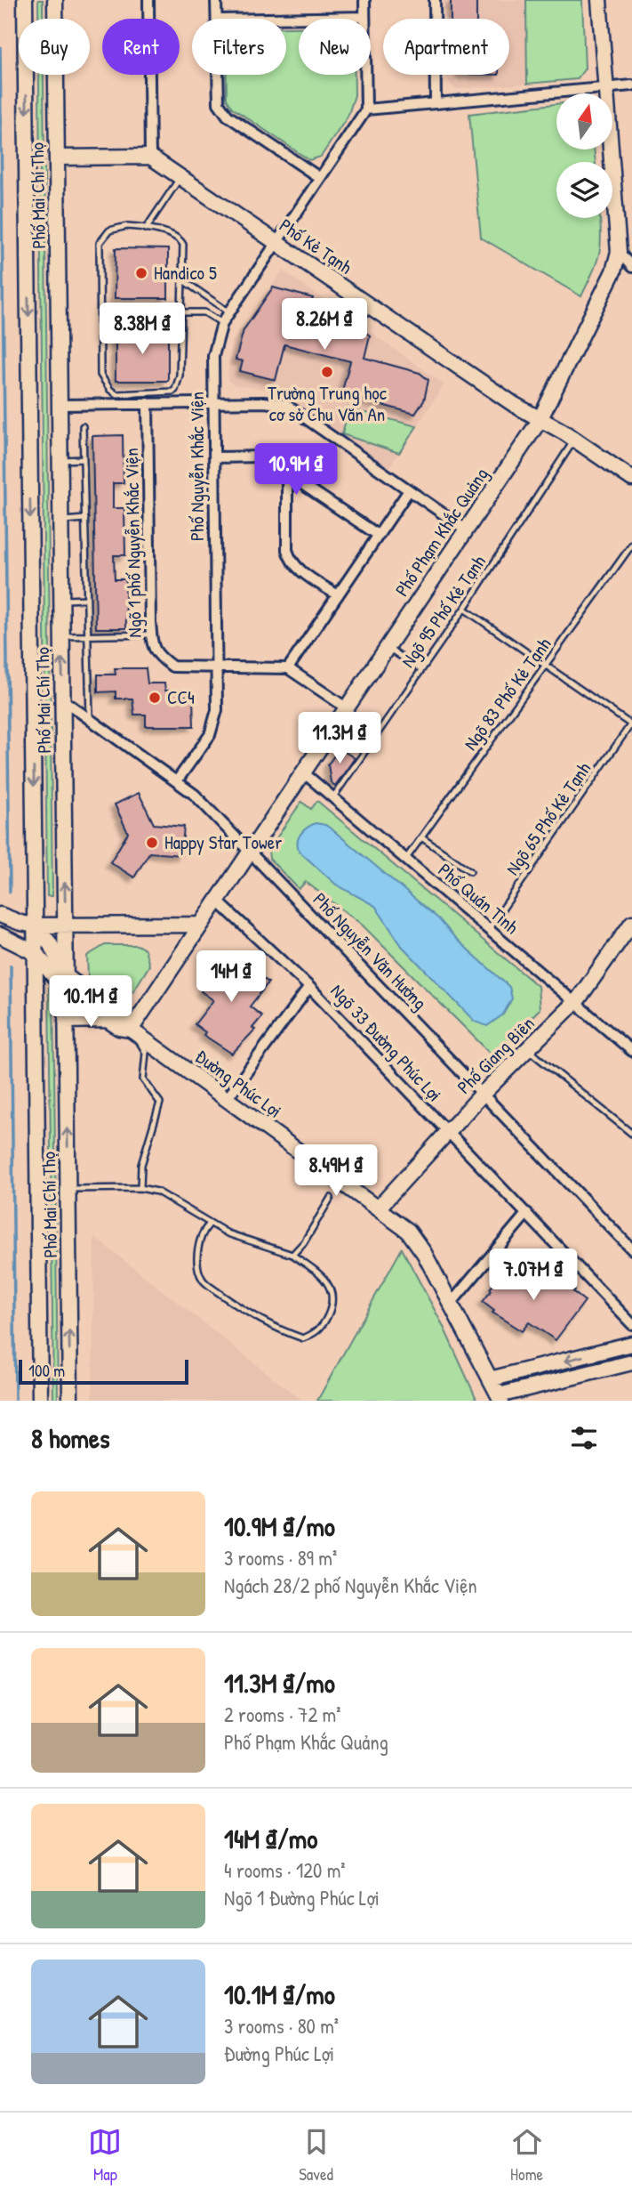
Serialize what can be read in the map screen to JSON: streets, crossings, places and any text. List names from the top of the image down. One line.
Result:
{"streets":{"street":["Phố Mai Chí Thọ","Phố Kẻ Tạnh","Phố Nguyễn Khắc Viện","Phố Phạm Khắc Quảng","Ngõ 1 phố Nguyễn Khắc Viện","Phố Quán Tình","Phố Nguyễn Văn Hưởng","Ngõ 33 Đường Phúc Lợi","Phố Giang Biên","Đường Phúc Lợi"],"lane":["Ngõ 95 Phố Kẻ Tạnh","Ngõ 83 Phố Kẻ Tạnh","Ngõ 65 Phố Kẻ Tạnh"]},"crossings":[["Phố Mai Chí Thọ","Phố Nguyễn Văn Hưởng"],["Phố Mai Chí Thọ","Đường Phúc Lợi"],["Phố Kẻ Tạnh","Phố Nguyễn Khắc Viện"],["Phố Kẻ Tạnh","Phố Phạm Khắc Quảng"],["Phố Kẻ Tạnh","Ngõ 95 Phố Kẻ Tạnh"],["Phố Nguyễn Khắc Viện","Ngõ 1 phố Nguyễn Khắc Viện"],["Phố Nguyễn Khắc Viện","Phố Nguyễn Văn Hưởng"],["Phố Phạm Khắc Quảng","Phố Quán Tình"],["Phố Phạm Khắc Quảng","Phố Nguyễn Văn Hưởng"],["Phố Phạm Khắc Quảng","Ngõ 33 Đường Phúc Lợi"],["Phố Phạm Khắc Quảng","Đường Phúc Lợi"],["Ngõ 95 Phố Kẻ Tạnh","Phố Quán Tình"],["Ngõ 83 Phố Kẻ Tạnh","Phố Quán Tình"],["Ngõ 65 Phố Kẻ Tạnh","Phố Quán Tình"],["Phố Quán Tình","Phố Giang Biên"],["Phố Nguyễn Văn Hưởng","Phố Giang Biên"],["Ngõ 33 Đường Phúc Lợi","Phố Giang Biên"],["Phố Giang Biên","Đường Phúc Lợi"]],"places":["Handico 5","Trường Trung học cơ sở Chu Văn An","CC4","Happy Star Tower"],"scale_bar":"100 m","north":"top","page":{"chip":["Buy","Rent","Filters","New","Apartment"],"price":["8.26M ₫","8.38M ₫","10.9M ₫","11.3M ₫","14M ₫","10.1M ₫","8.49M ₫","7.07M ₫"],"scale":"100 m","heading":"8 homes","list":[{"name":"10.9M ₫/mo","note":"3 rooms · 89 m² · Ngách 28/2 phố Nguyễn Khắc Viện"},{"name":"11.3M ₫/mo","note":"2 rooms · 72 m² · Phố Phạm Khắc Quảng"},{"name":"14M ₫/mo","note":"4 rooms · 120 m² · Ngõ 1 Đường Phúc Lợi"},{"name":"10.1M ₫/mo","note":"3 rooms · 80 m² · Đường Phúc Lợi"}],"tabs":["Map","Saved","Home"]}}
